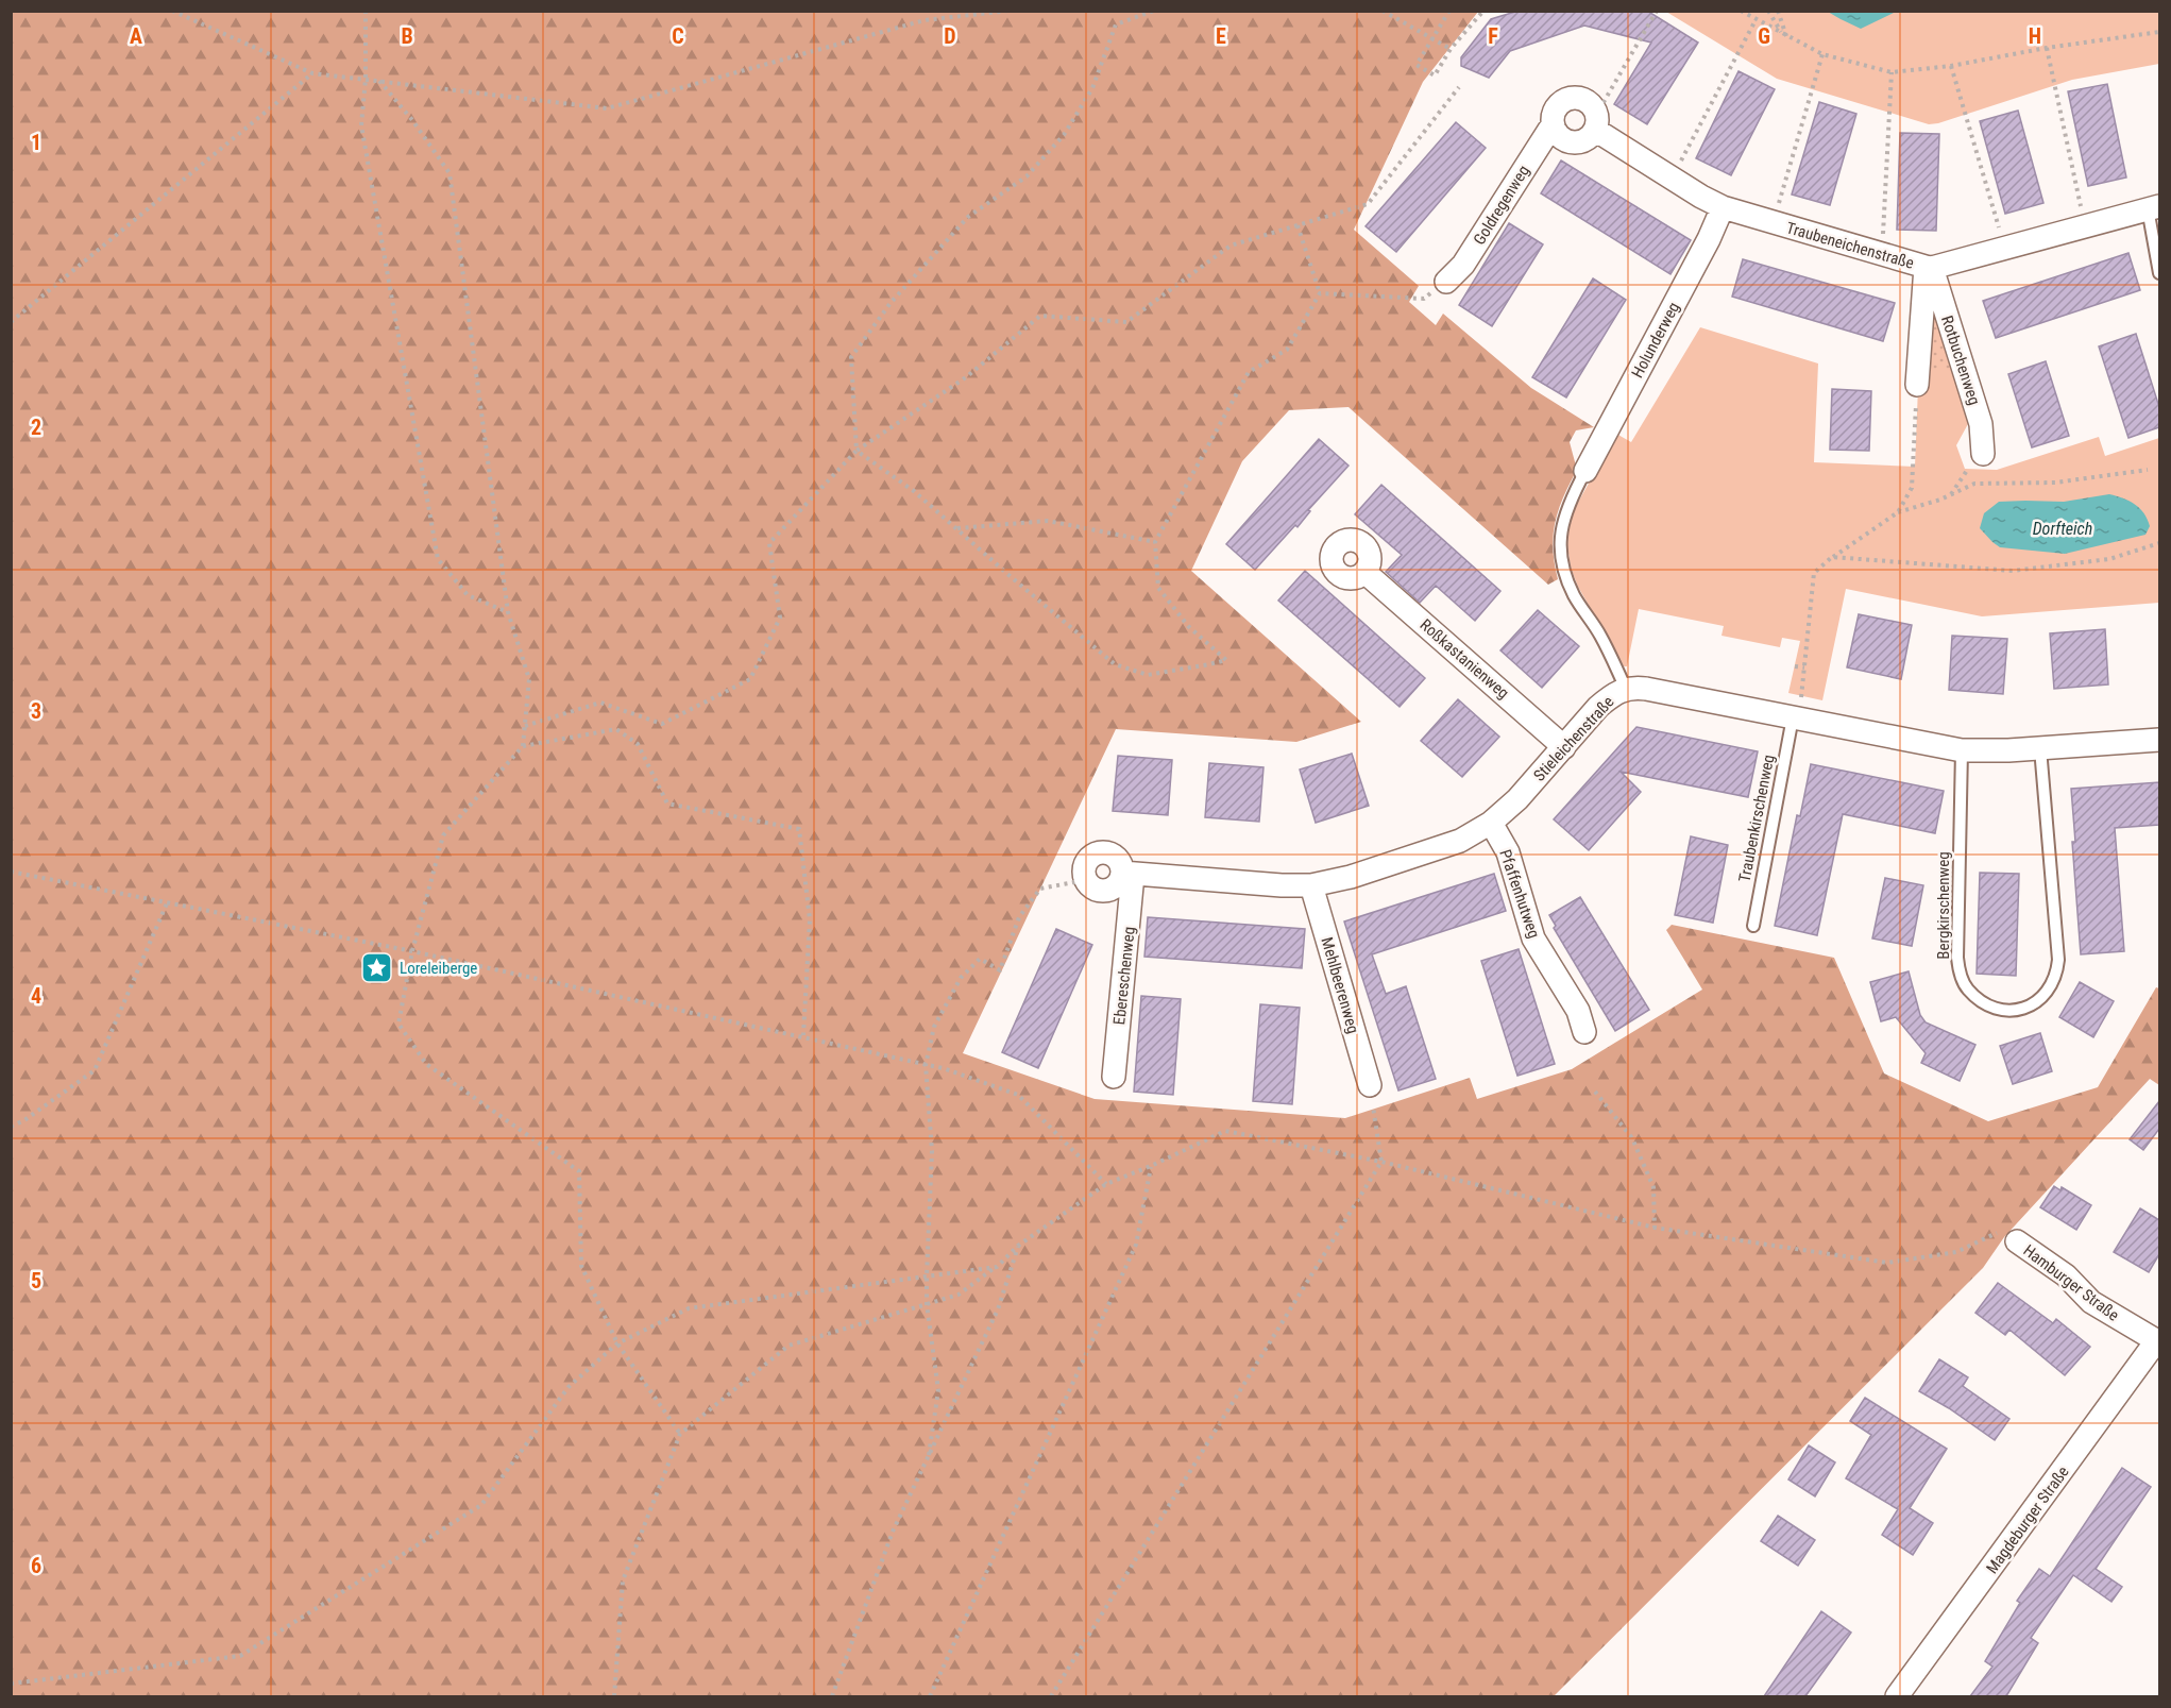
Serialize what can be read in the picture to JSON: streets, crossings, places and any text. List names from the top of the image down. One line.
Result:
{"streets":{"street":["Goldregenweg","Traubeneichenstraße","Holunderweg","Rotbuchenweg","Roßkastanienweg","Stieleichenstraße","Pfaffenhutweg","Ebereschenweg","Mehlbeerenweg","Hamburger Straße","Magdeburger Straße"],"lane":["Traubenkirschenweg","Bergkirschenweg"]},"crossings":[["Goldregenweg","Traubeneichenstraße"],["Traubeneichenstraße","Holunderweg"],["Traubeneichenstraße","Rotbuchenweg"],["Roßkastanienweg","Stieleichenstraße"],["Stieleichenstraße","Traubenkirschenweg"],["Stieleichenstraße","Pfaffenhutweg"],["Stieleichenstraße","Bergkirschenweg"],["Stieleichenstraße","Ebereschenweg"],["Stieleichenstraße","Mehlbeerenweg"],["Hamburger Straße","Magdeburger Straße"]],"water":["Dorfteich"],"places":{"place":["Loreleiberge"]},"grid":{"columns":["A","B","C","D","E","F","G","H"],"rows":["1","2","3","4","5","6"]}}
